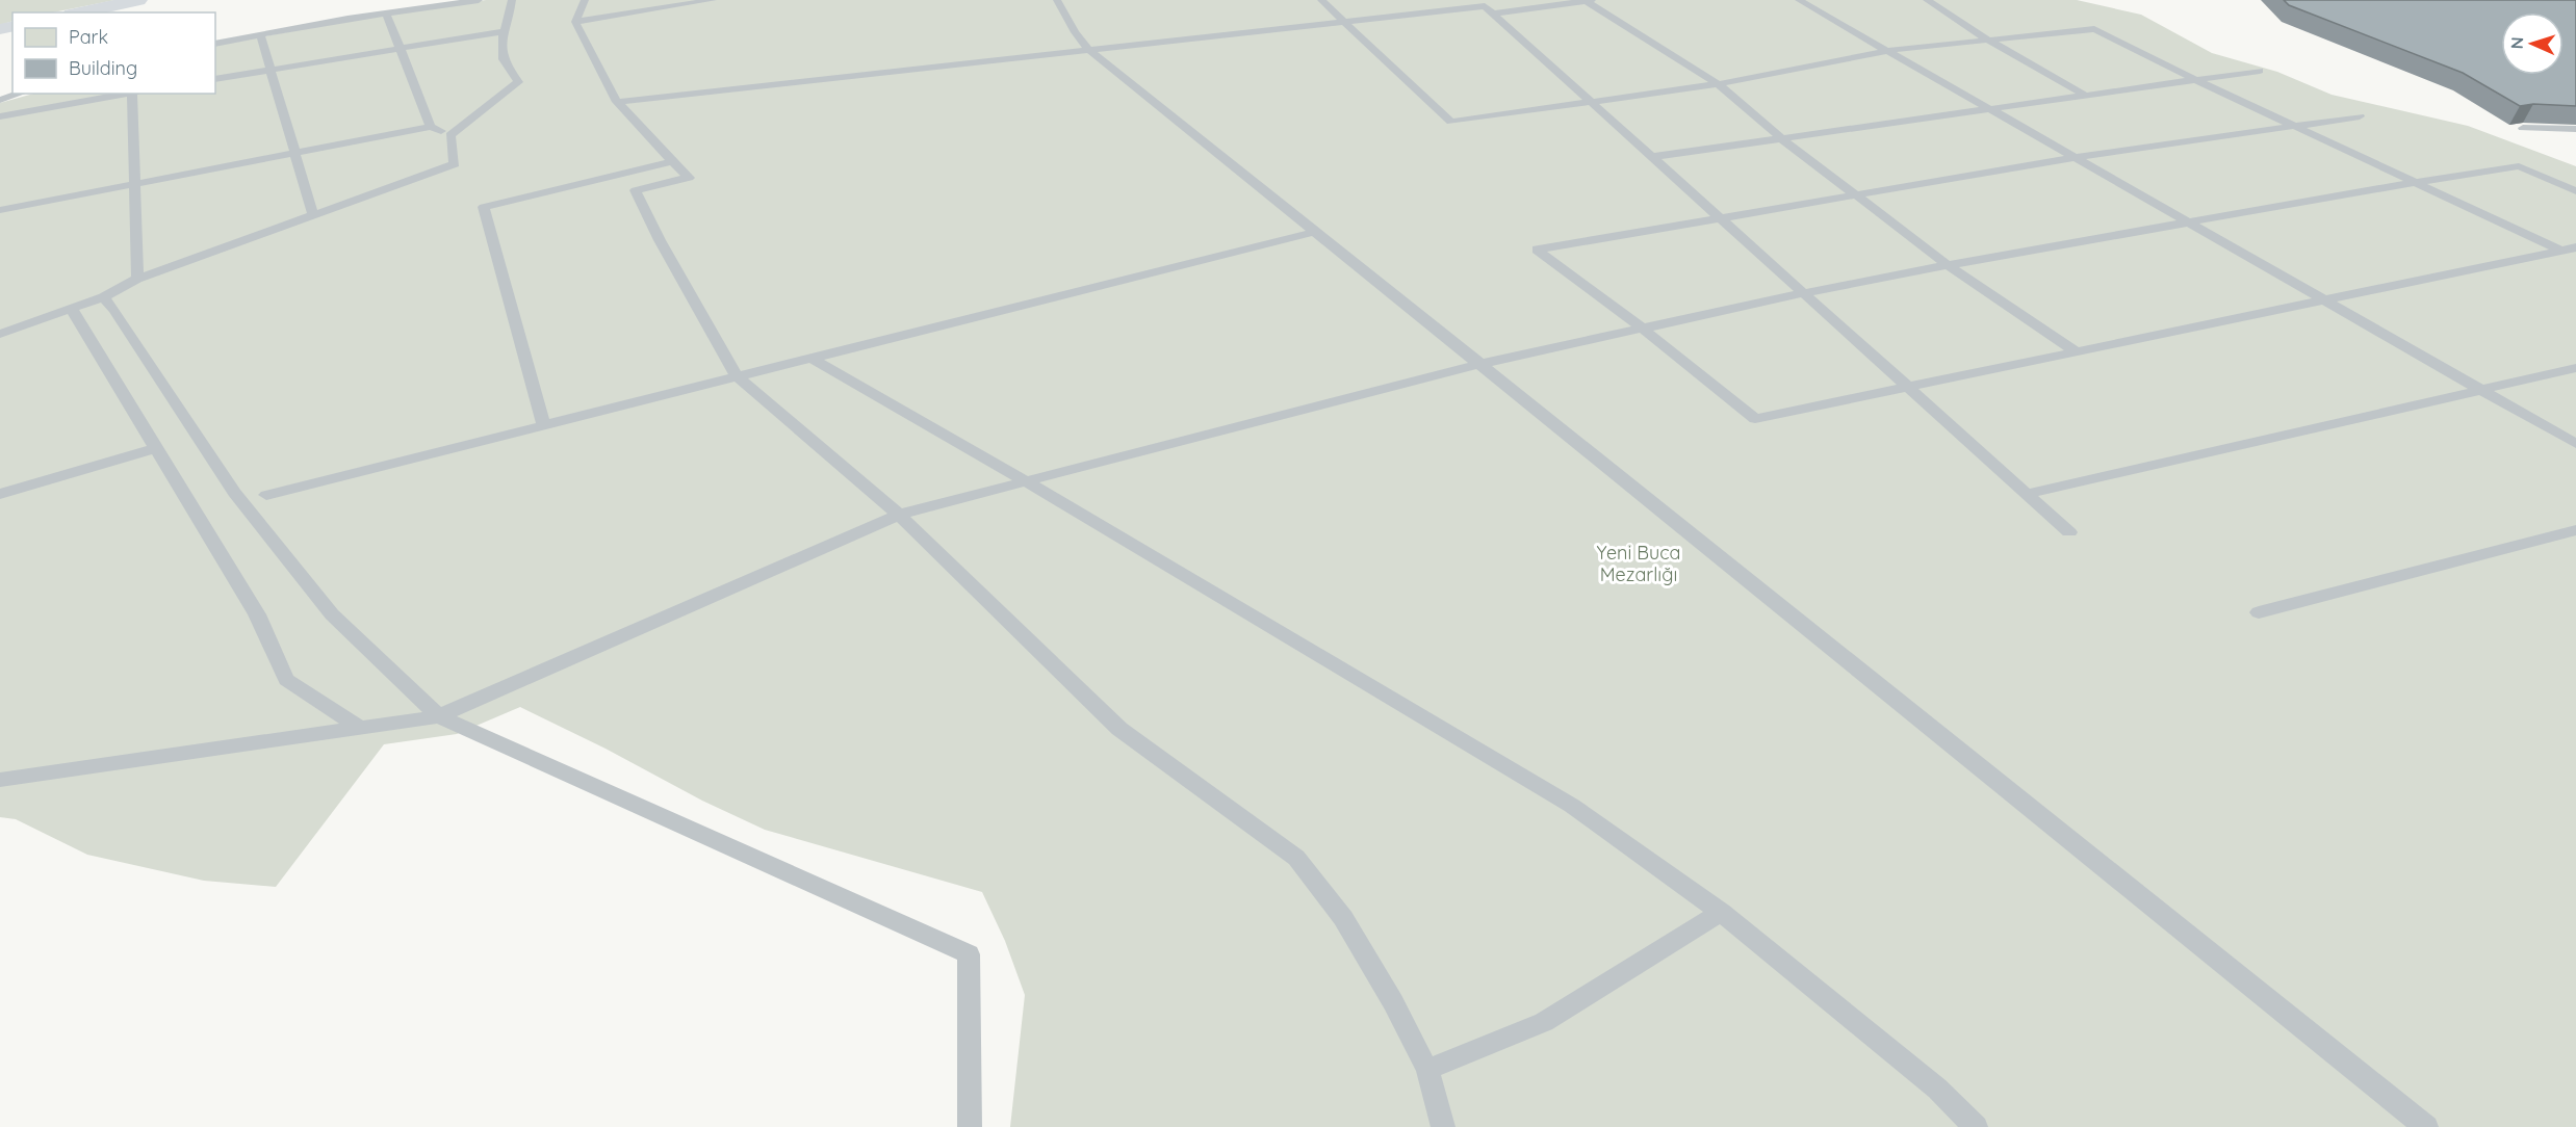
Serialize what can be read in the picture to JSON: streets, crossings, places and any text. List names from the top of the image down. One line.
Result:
{"parks":["Yeni Buca Mezarlığı"],"legend":["Park","Building"],"north":"left"}
